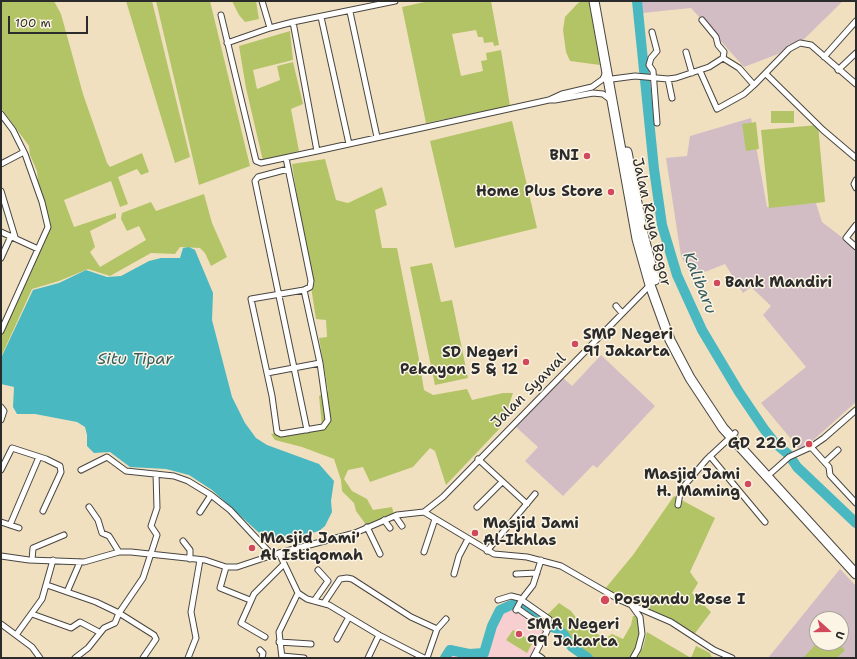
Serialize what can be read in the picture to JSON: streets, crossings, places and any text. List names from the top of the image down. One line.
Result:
{"streets":{"highway":["Jalan Raya Bogor"],"street":["Jalan Syawal"]},"crossings":[["Jalan Raya Bogor","Jalan Syawal"]],"water":["Kalibaru","Situ Tipar"],"places":["BNI","Home Plus Store","Bank Mandiri","SMP Negeri 91 Jakarta","SD Negeri Pekayon 5 & 12","GD 226 P","Masjid Jami H. Maming","Masjid Jami Al-Ikhlas","Masjid Jami' Al Istiqomah","Posyandu Rose I","SMA Negeri 99 Jakarta"],"scale_bar":"100 m","north":"right"}
